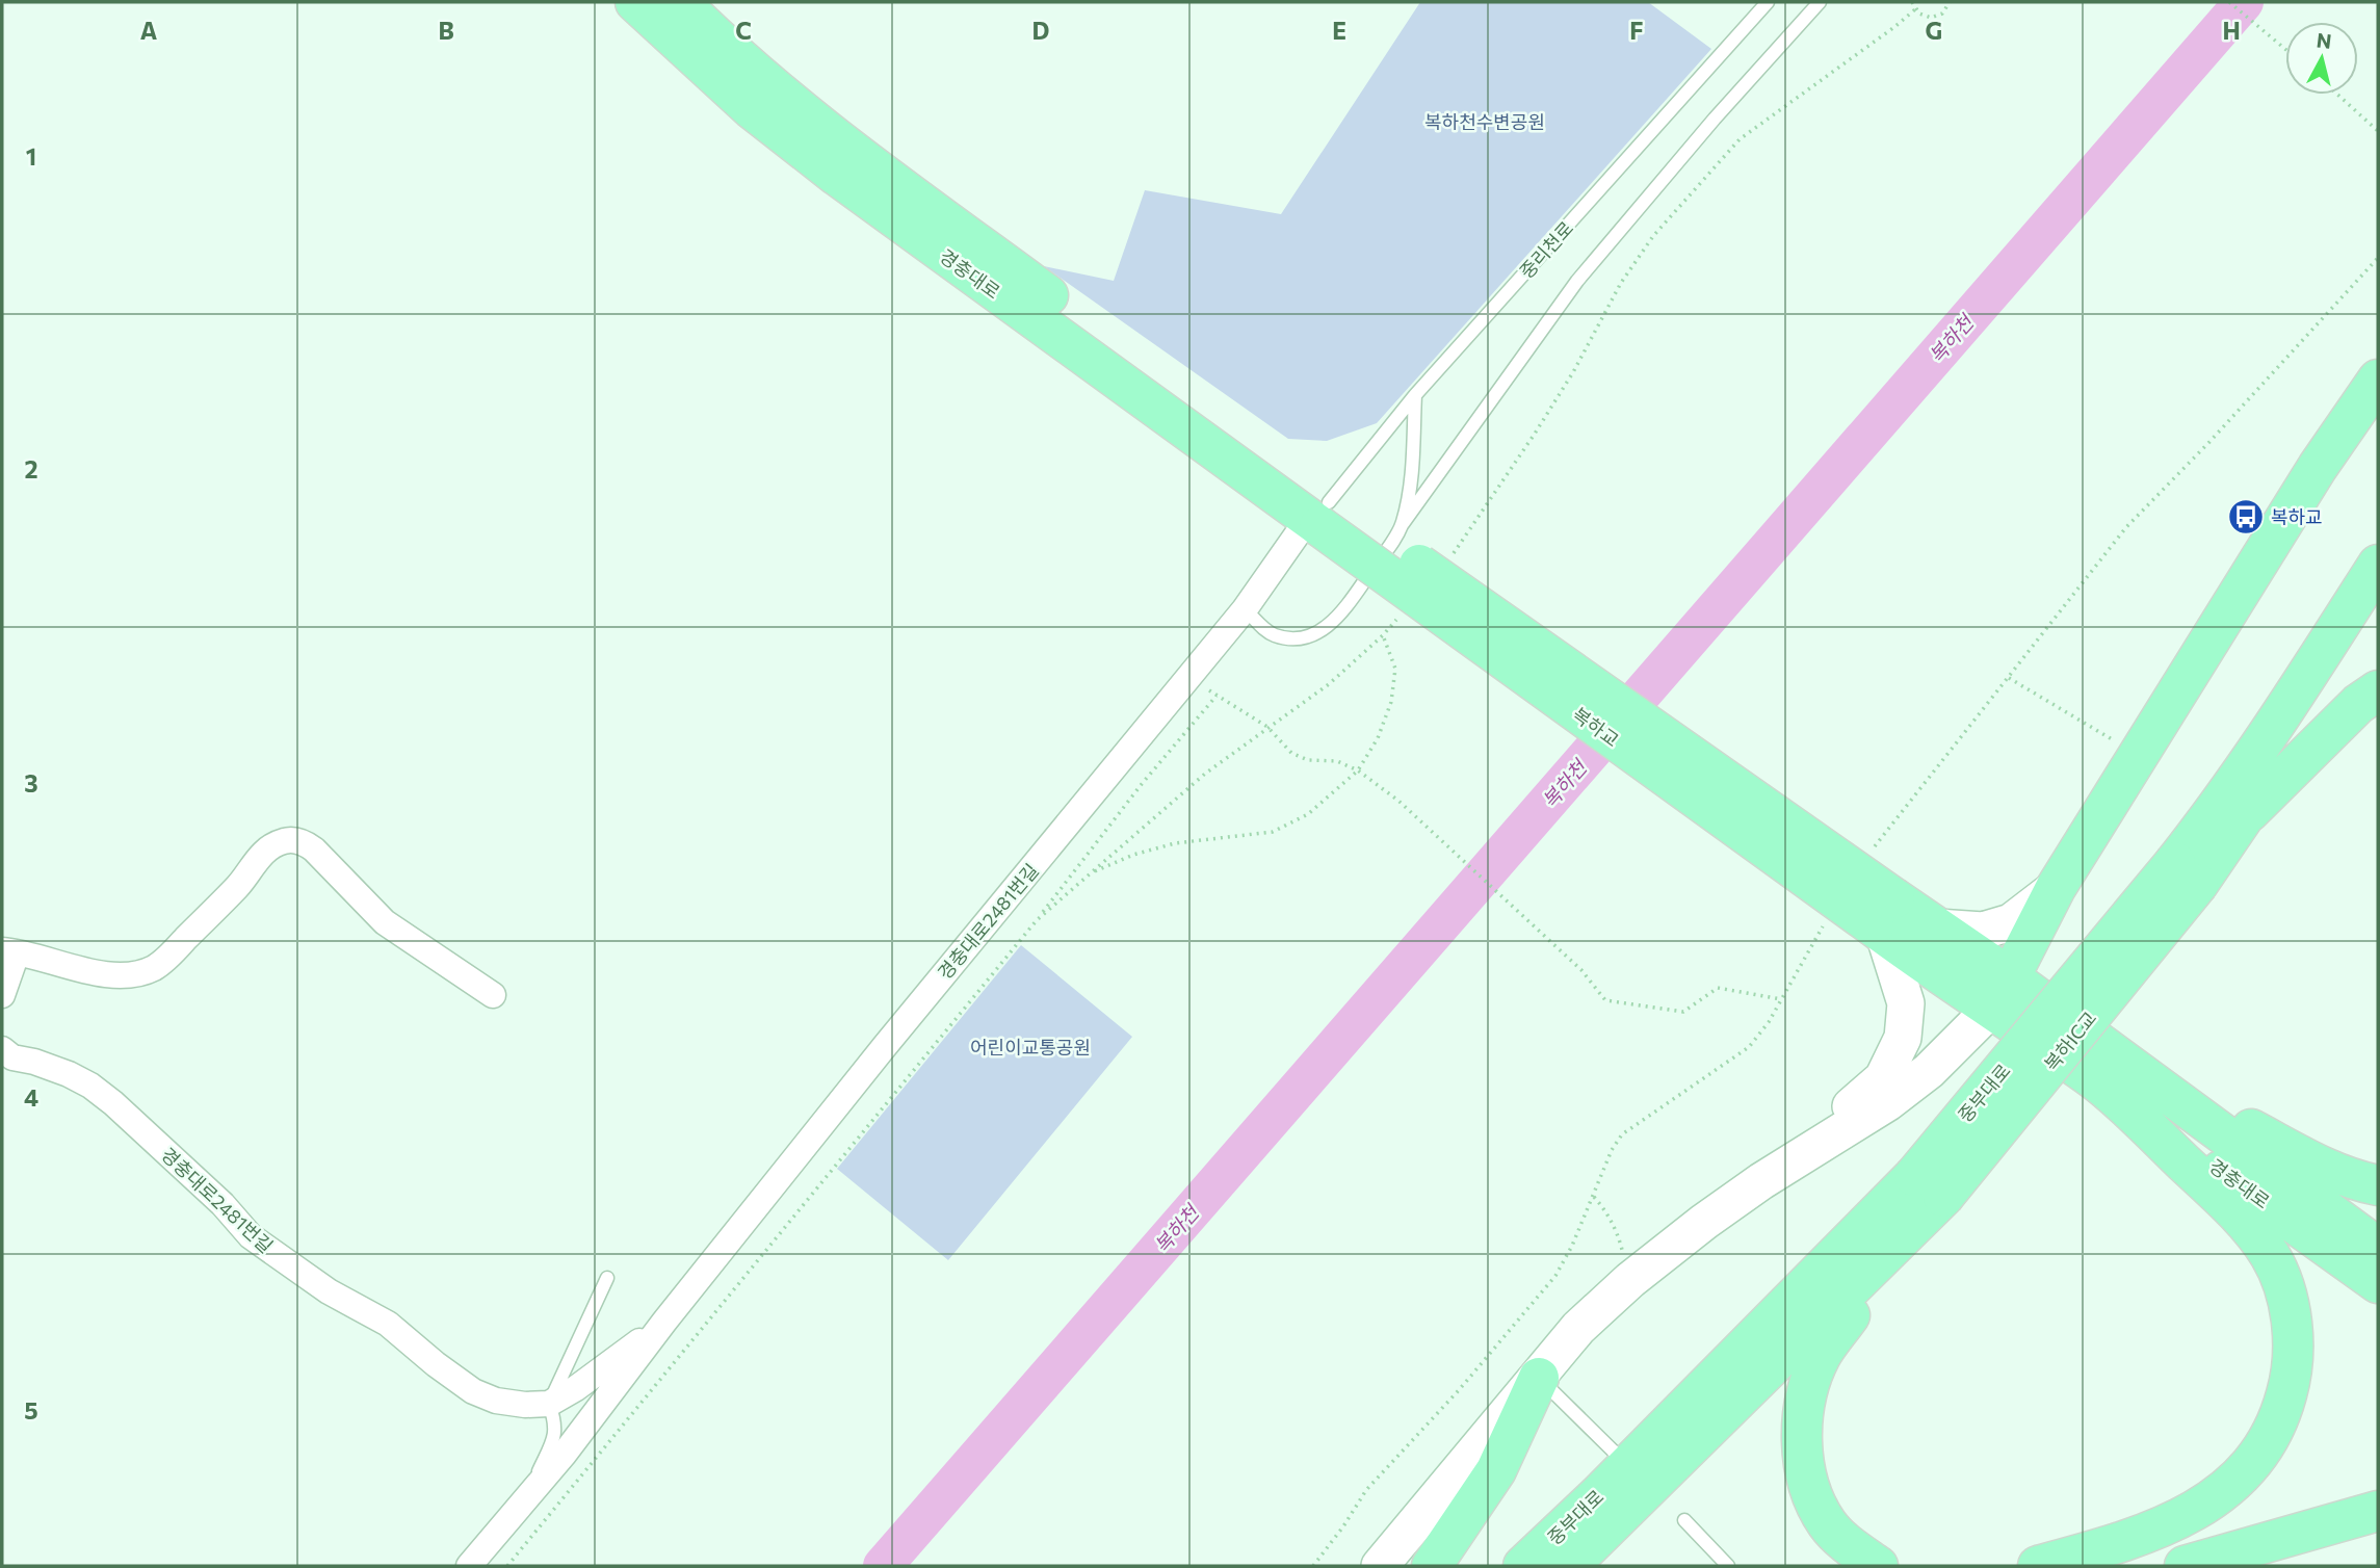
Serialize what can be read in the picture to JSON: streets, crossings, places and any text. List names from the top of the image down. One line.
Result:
{"streets":{"main road":["경충대로","복하교","복하IC교","중부대로"],"street":["경충대로2481번길"],"lane":["중리천로"]},"crossings":[["중리천로","경충대로"],["중리천로","복하교"],["중리천로","경충대로2481번길"],["경충대로","복하교"],["경충대로","경충대로2481번길"],["복하교","경충대로2481번길"],["복하IC교","중부대로"]],"water":["복하천"],"parks":["복하천수변공원","어린이교통공원"],"places":{"bus stop":["복하교"]},"north":"top","grid":{"columns":["A","B","C","D","E","F","G","H"],"rows":["1","2","3","4","5"]}}
